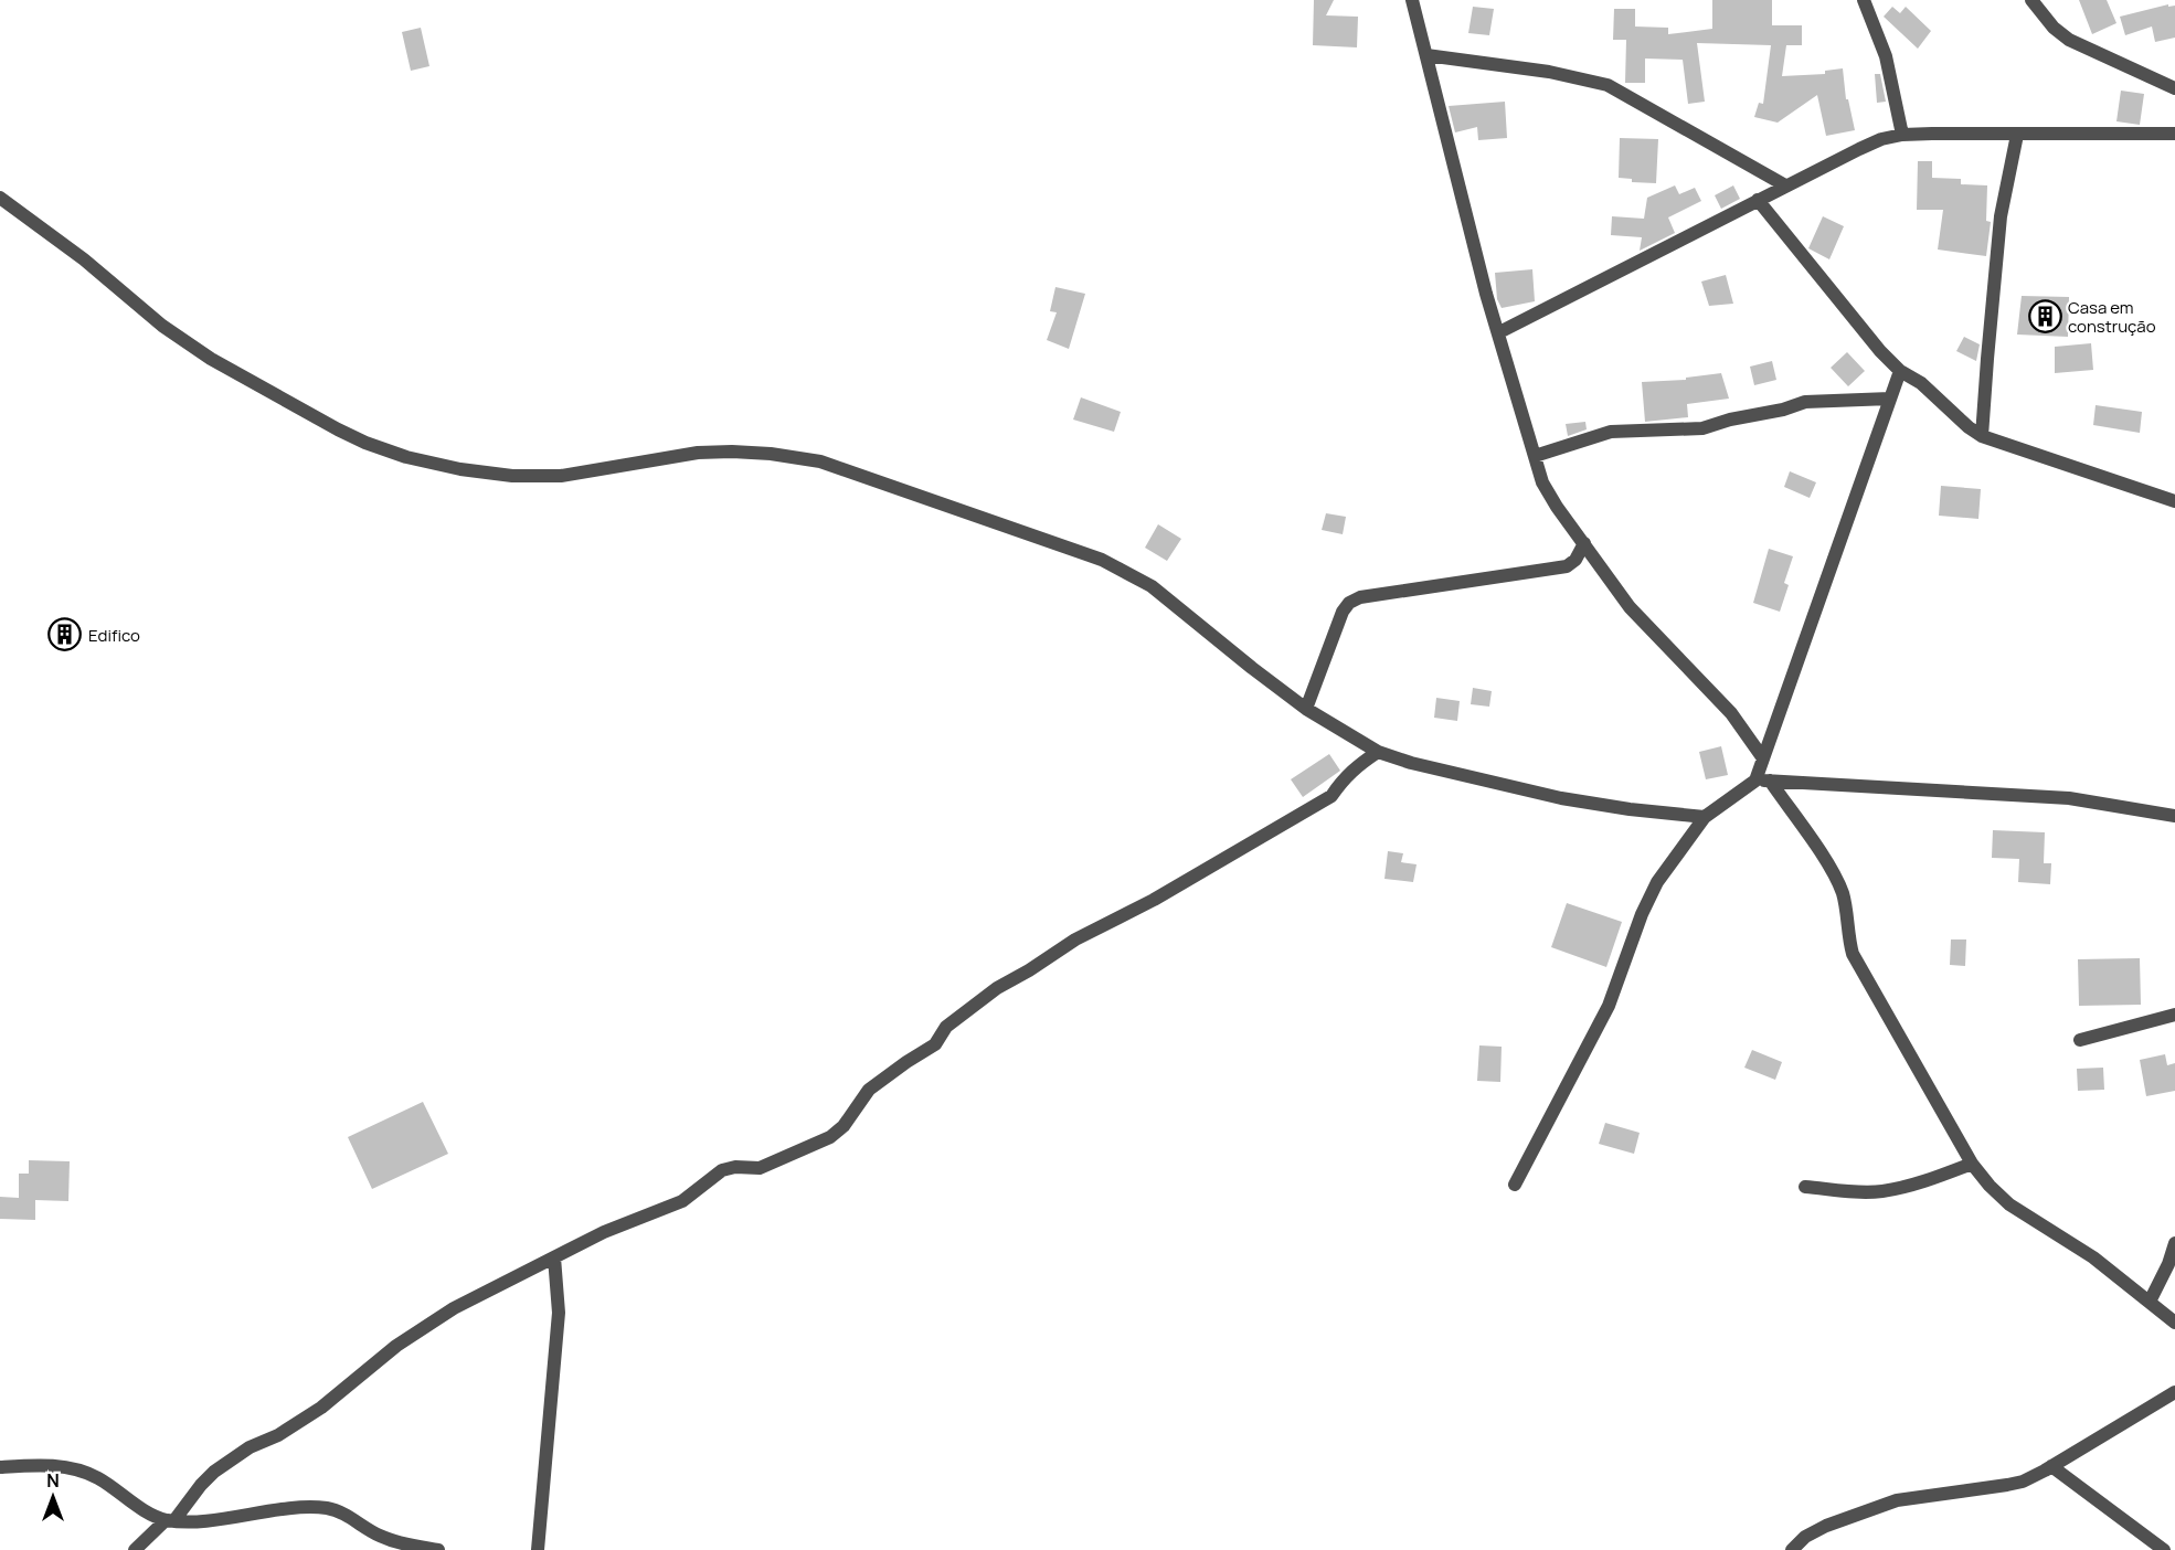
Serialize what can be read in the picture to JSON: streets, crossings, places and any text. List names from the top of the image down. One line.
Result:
{"places":{"building":["Casa em construção","Edifico"]},"north":"top"}
